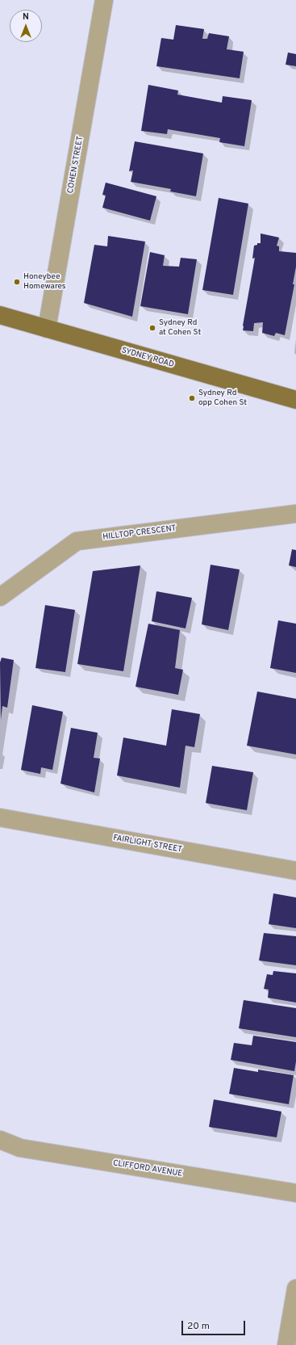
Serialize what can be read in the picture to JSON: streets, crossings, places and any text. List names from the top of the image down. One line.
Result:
{"streets":{"main road":["SYDNEY ROAD"],"street":["COHEN STREET","HILLTOP CRESCENT","FAIRLIGHT STREET","CLIFFORD AVENUE"]},"crossings":[["COHEN STREET","SYDNEY ROAD"]],"places":["Honeybee Homewares","Sydney Rd at Cohen St","Sydney Rd opp Cohen St"],"scale_bar":"20 m","north":"top"}
